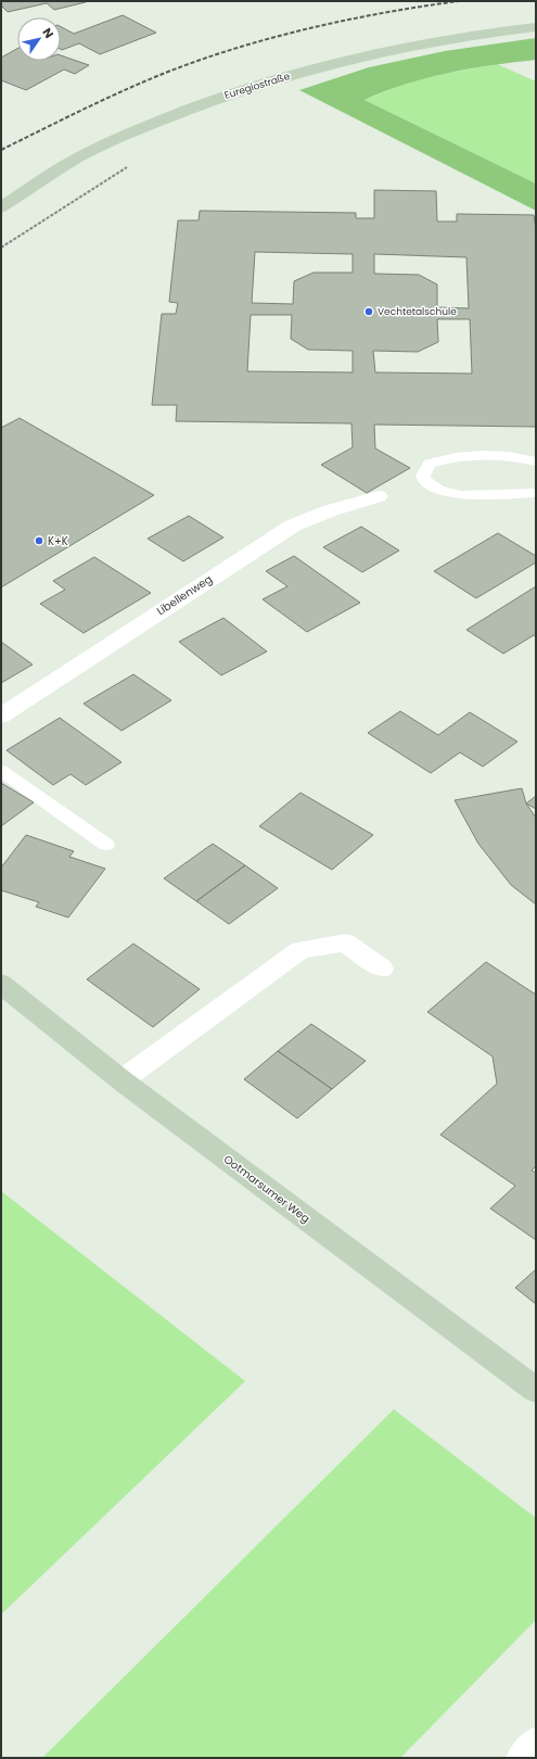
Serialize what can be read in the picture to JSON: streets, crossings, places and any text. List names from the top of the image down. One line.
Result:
{"streets":{"main road":["Euregiostraße","Ootmarsumer Weg"],"street":["Libellenweg"]},"places":["Vechtetalschule","K+K"],"north":"top right"}
